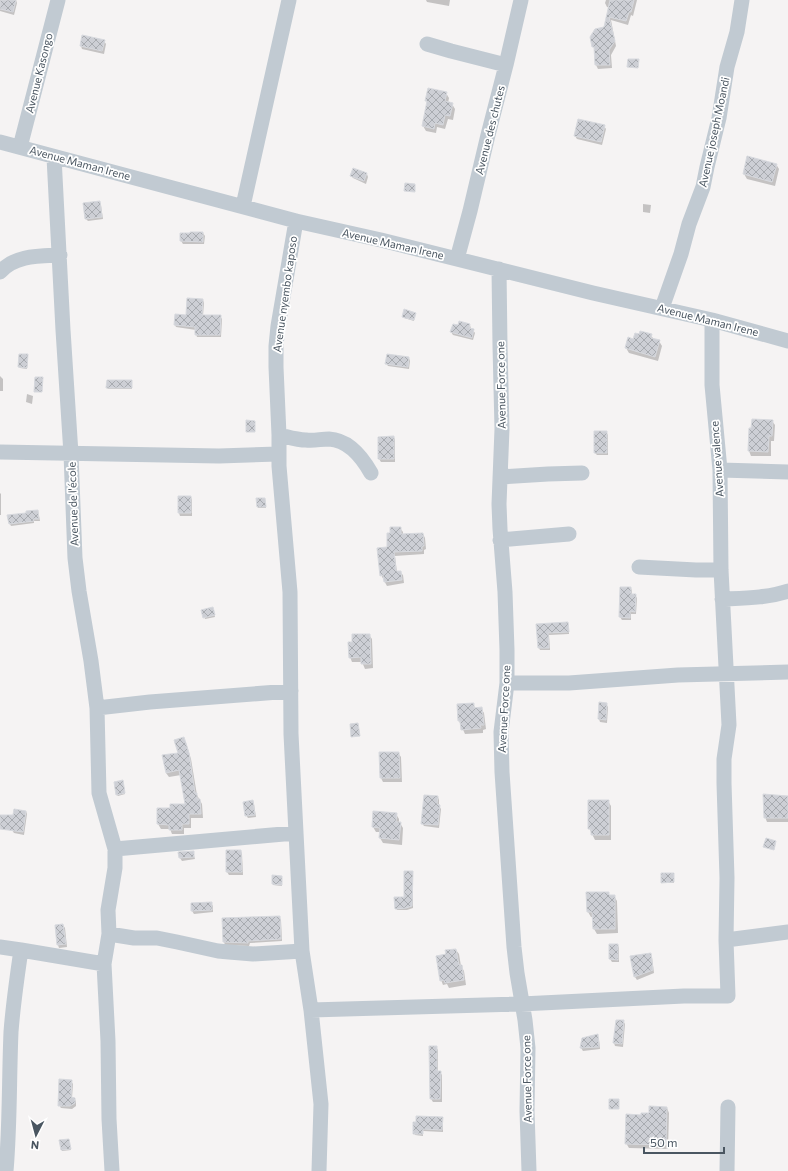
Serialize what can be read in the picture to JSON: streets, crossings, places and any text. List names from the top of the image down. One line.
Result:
{"streets":{"street":["Avenue Kasongo","Avenue des chutes","Avenue joseph Moandi","Avenue Maman Irene","Avenue nyembo kaposo","Avenue Force one","Avenue valence","Avenue de l'école"]},"crossings":[["Avenue Kasongo","Avenue Maman Irene"],["Avenue des chutes","Avenue Maman Irene"],["Avenue joseph Moandi","Avenue Maman Irene"],["Avenue Maman Irene","Avenue nyembo kaposo"],["Avenue Maman Irene","Avenue Force one"],["Avenue Maman Irene","Avenue valence"],["Avenue Maman Irene","Avenue de l'école"],["Avenue Force one","Avenue valence"]],"scale_bar":"50 m","north":"bottom"}
